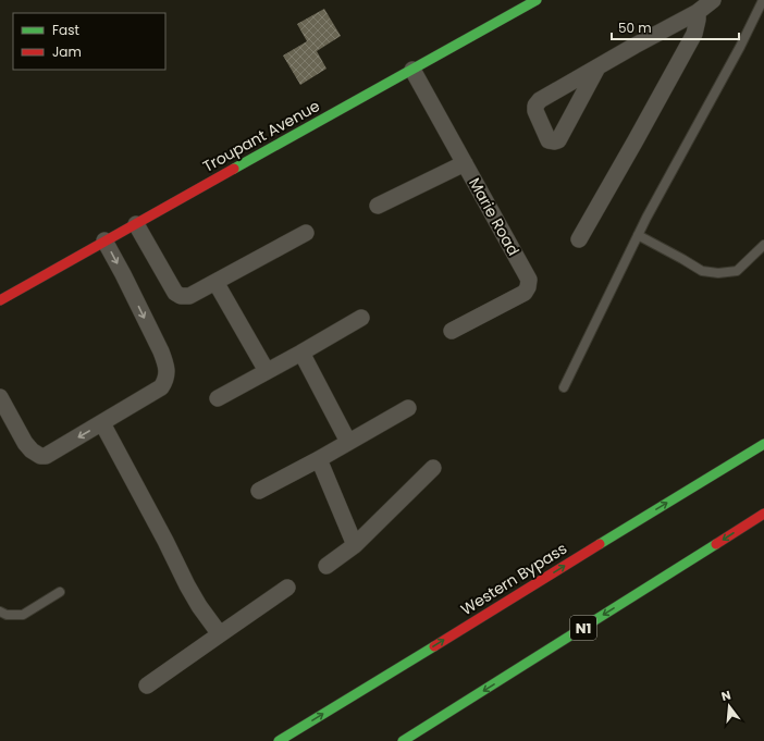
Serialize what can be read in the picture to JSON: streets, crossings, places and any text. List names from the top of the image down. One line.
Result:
{"streets":{"main road":["Troupant Avenue","Western Bypass","N1"],"street":["Marie Road"]},"crossings":[["Troupant Avenue","Marie Road"]],"legend":["Fast","Jam"],"scale_bar":"50 m","north":"top"}
